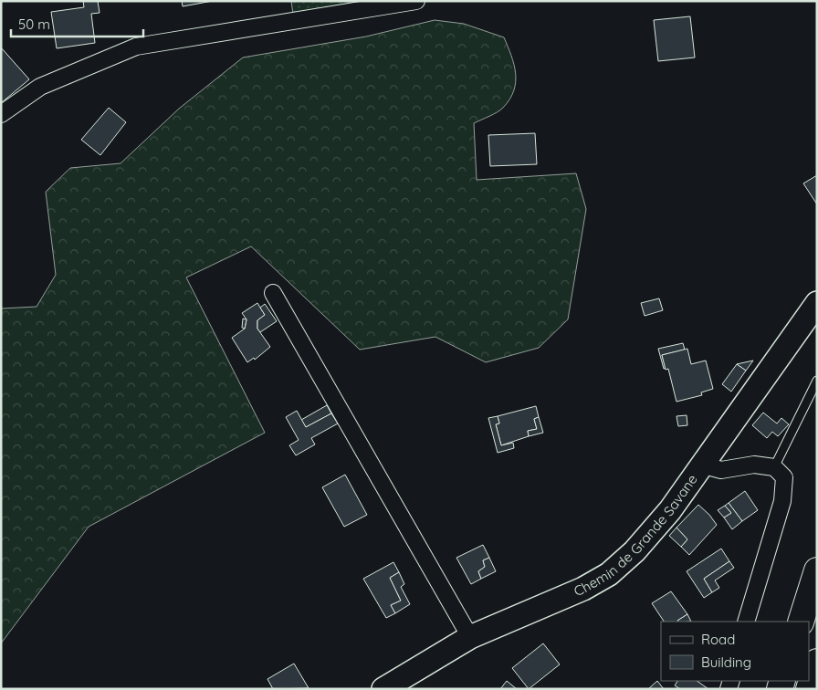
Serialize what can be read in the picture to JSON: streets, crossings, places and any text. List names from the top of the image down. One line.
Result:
{"streets":{"street":["Chemin de Grande Savane"]},"legend":["Road","Building"],"scale_bar":"50 m"}
